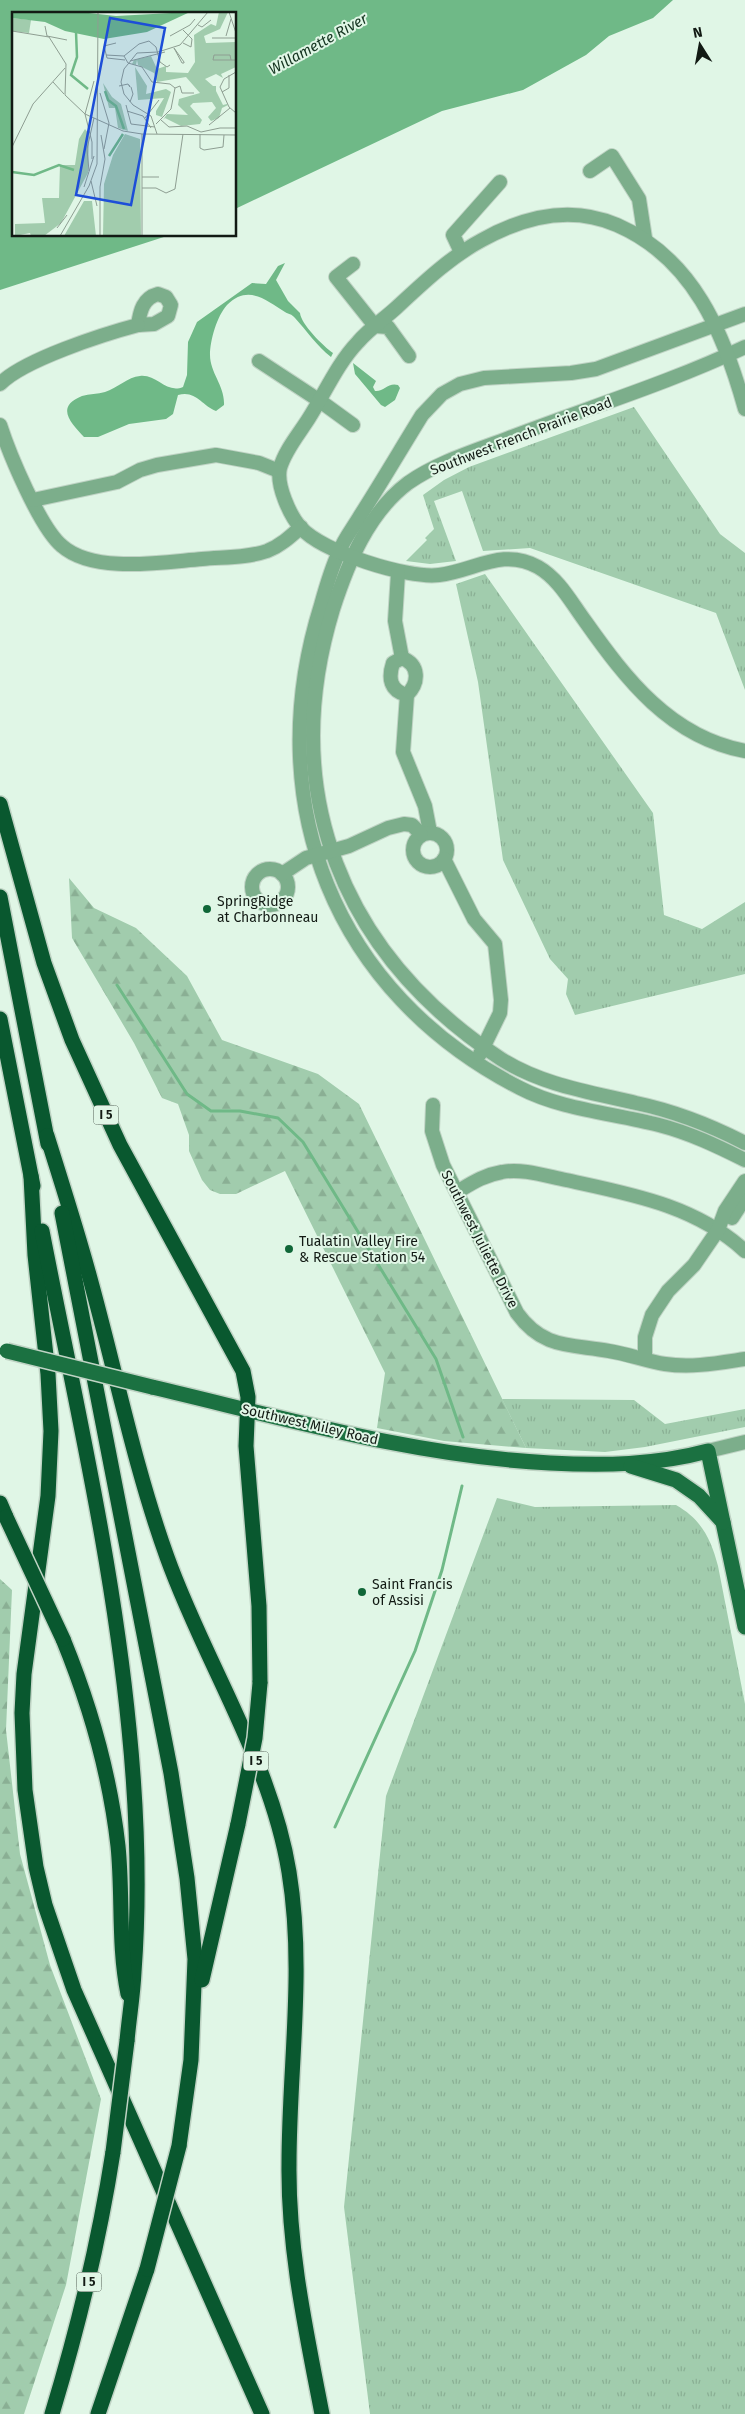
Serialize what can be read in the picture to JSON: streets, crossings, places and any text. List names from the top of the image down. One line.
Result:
{"streets":{"highway":["I 5"],"main road":["Southwest Miley Road"],"street":["Southwest French Prairie Road","Southwest Juliette Drive"]},"crossings":[["I 5","Southwest Miley Road"]],"water":["Willamette River"],"places":["SpringRidge at Charbonneau","Tualatin Valley Fire & Rescue Station 54","Saint Francis of Assisi"],"north":"top"}
